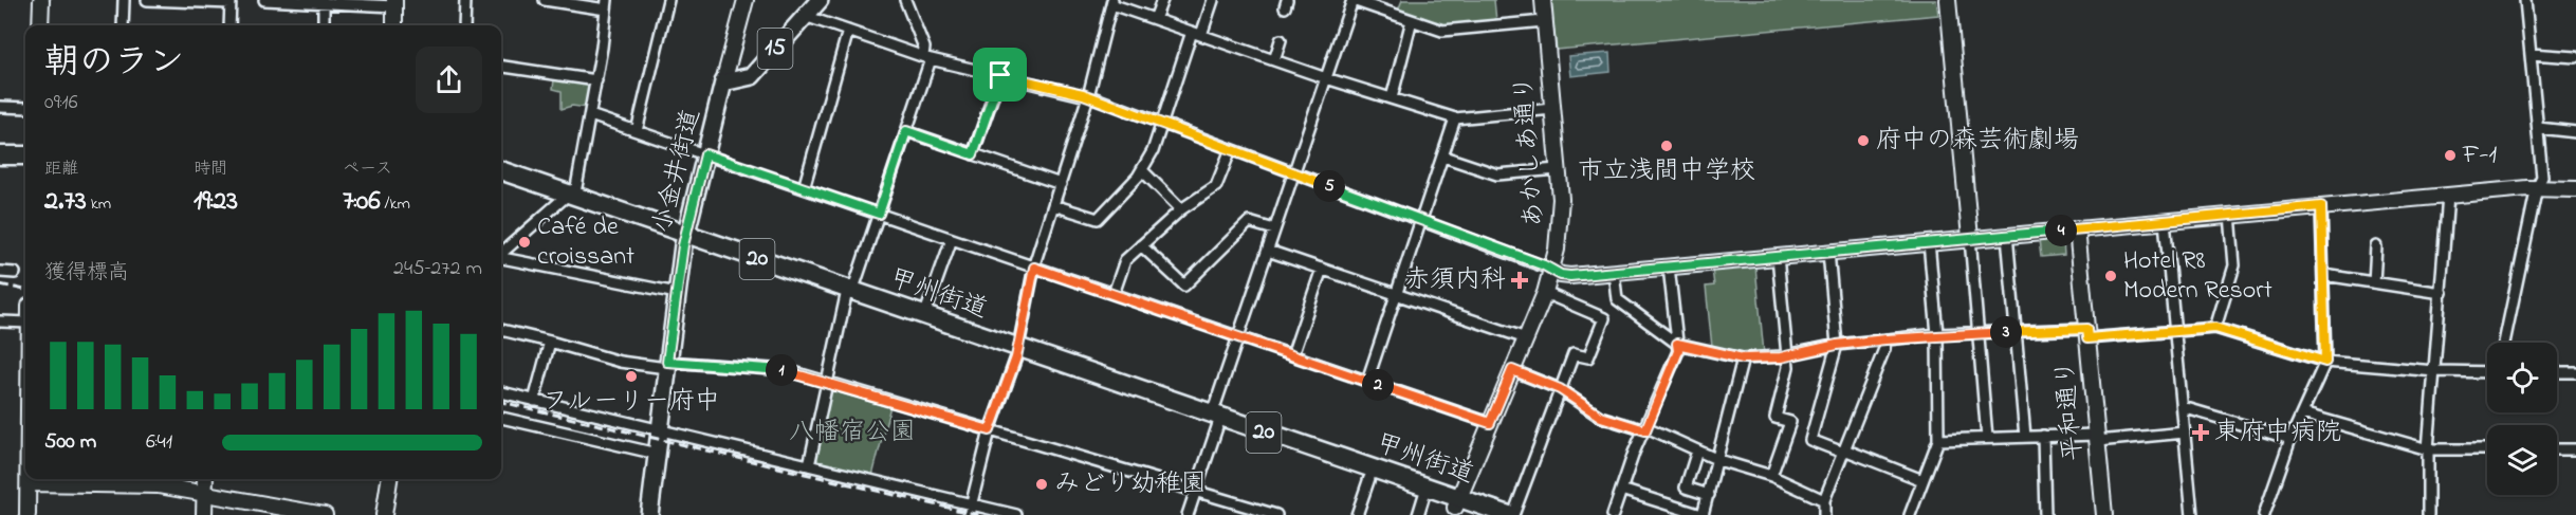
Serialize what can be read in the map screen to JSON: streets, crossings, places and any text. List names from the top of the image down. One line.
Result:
{"streets":{"highway":["20","甲州街道"],"main road":["15","小金井街道"],"street":["あかしあ通り","平和通り"]},"crossings":[["あかしあ通り","甲州街道"],["小金井街道","甲州街道"]],"parks":["八幡宿公園"],"places":{"other":["府中の森芸術劇場","市立浅間中学校","F-1","Café de croissant","Hotel R8 Modern Resort","フルーリー府中","みどり幼稚園"],"health":["赤須内科","東府中病院"]},"page":{"heading":["朝のラン","09:16"],"stats":[["距離","2.73 km"],["時間","19:23"],["ペース","7:06 /km"]],"pins":["5","4","3","1","2"],"chart":["獲得標高","245–272 m"],"list":[{"name":"500 m","note":"6:41"}]}}
